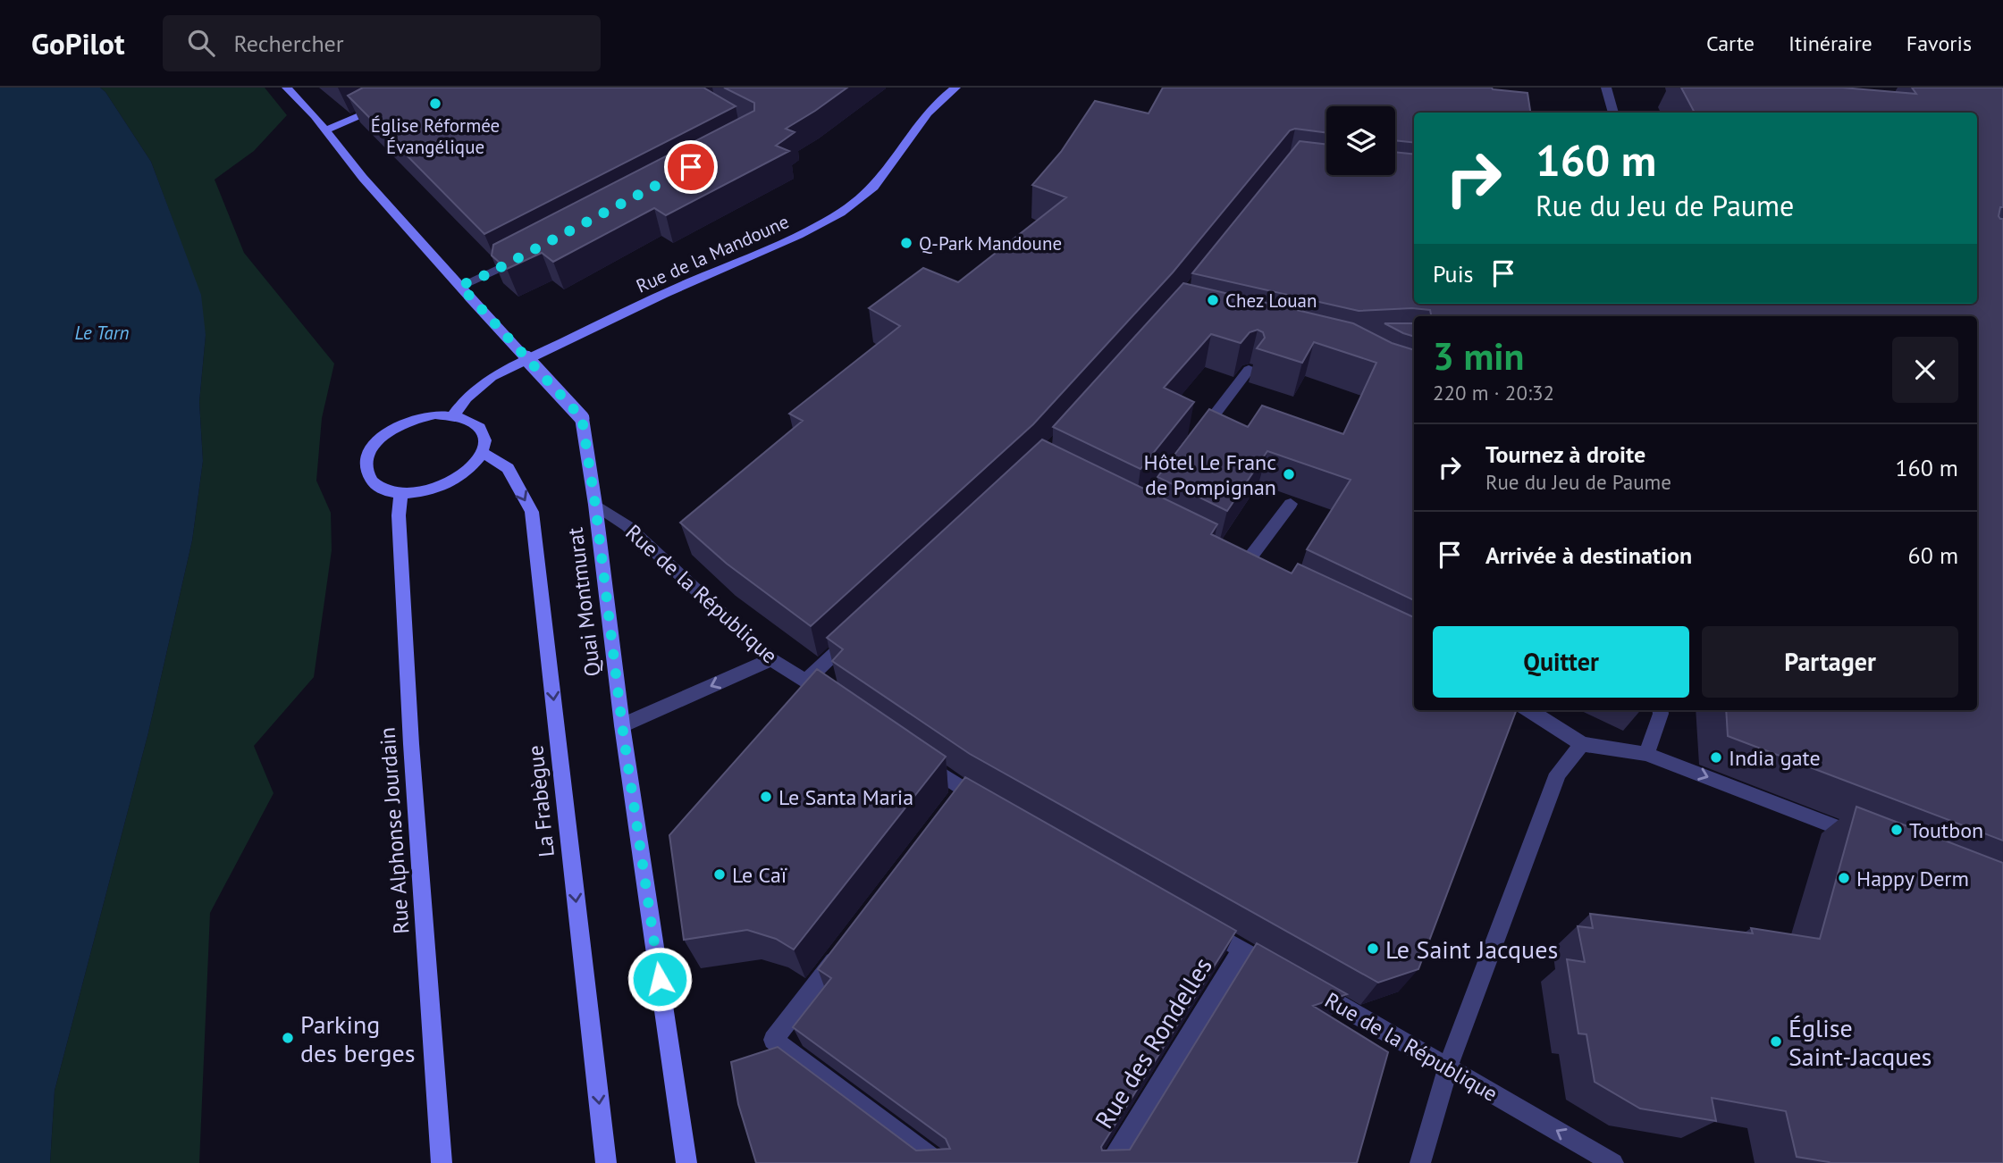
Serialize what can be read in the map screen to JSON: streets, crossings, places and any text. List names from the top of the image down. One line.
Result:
{"streets":{"main road":["Rue de la Mandoune","Quai Montmurat","La Frabègue","Rue Alphonse Jourdain"],"street":["Rue de la République","Rue des Rondelles"]},"crossings":[["Rue de la Mandoune","La Frabègue"],["Rue de la Mandoune","Rue Alphonse Jourdain"],["Rue de la République","Quai Montmurat"],["La Frabègue","Rue Alphonse Jourdain"]],"one_way":["La Frabègue"],"water":["Le Tarn"],"places":["Église Réformée Évangélique","Q-Park Mandoune","Chez Louan","Hôtel Le Franc de Pompignan","India gate","Le Santa Maria","Toutbon","Le Caï","Happy Derm","Le Saint Jacques","Parking des berges","Église Saint-Jacques"],"page":{"header":"GoPilot","search":"Rechercher","nav":["Carte","Itinéraire","Favoris"],"turn":["160 m","Rue du Jeu de Paume"],"then":"Puis","heading":["3 min","220 m · 20:32"],"list":[{"name":"Tournez à droite","note":"Rue du Jeu de Paume","value":"160 m"},{"name":"Arrivée à destination","value":"60 m"}],"buttons":["Quitter","Partager"]}}
